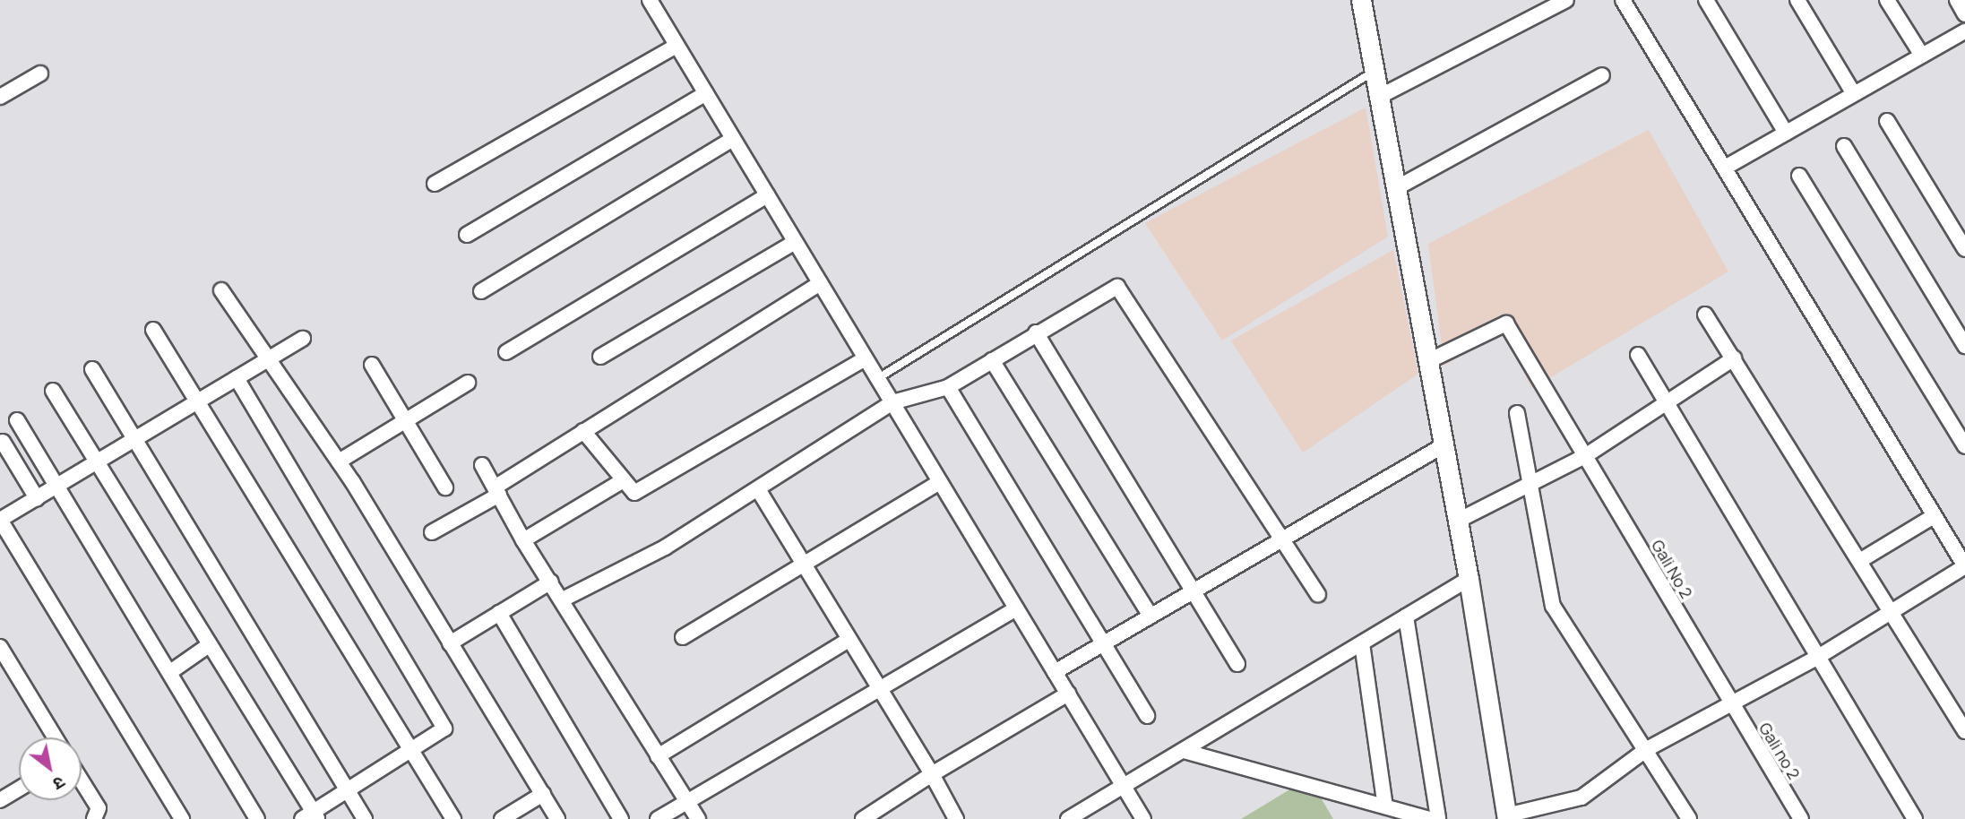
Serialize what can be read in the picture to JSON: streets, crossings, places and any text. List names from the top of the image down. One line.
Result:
{"streets":{"street":["Gali No 2","Gali no 2"]},"crossings":[["Gali No 2","Gali no 2"]],"north":"bottom right"}
